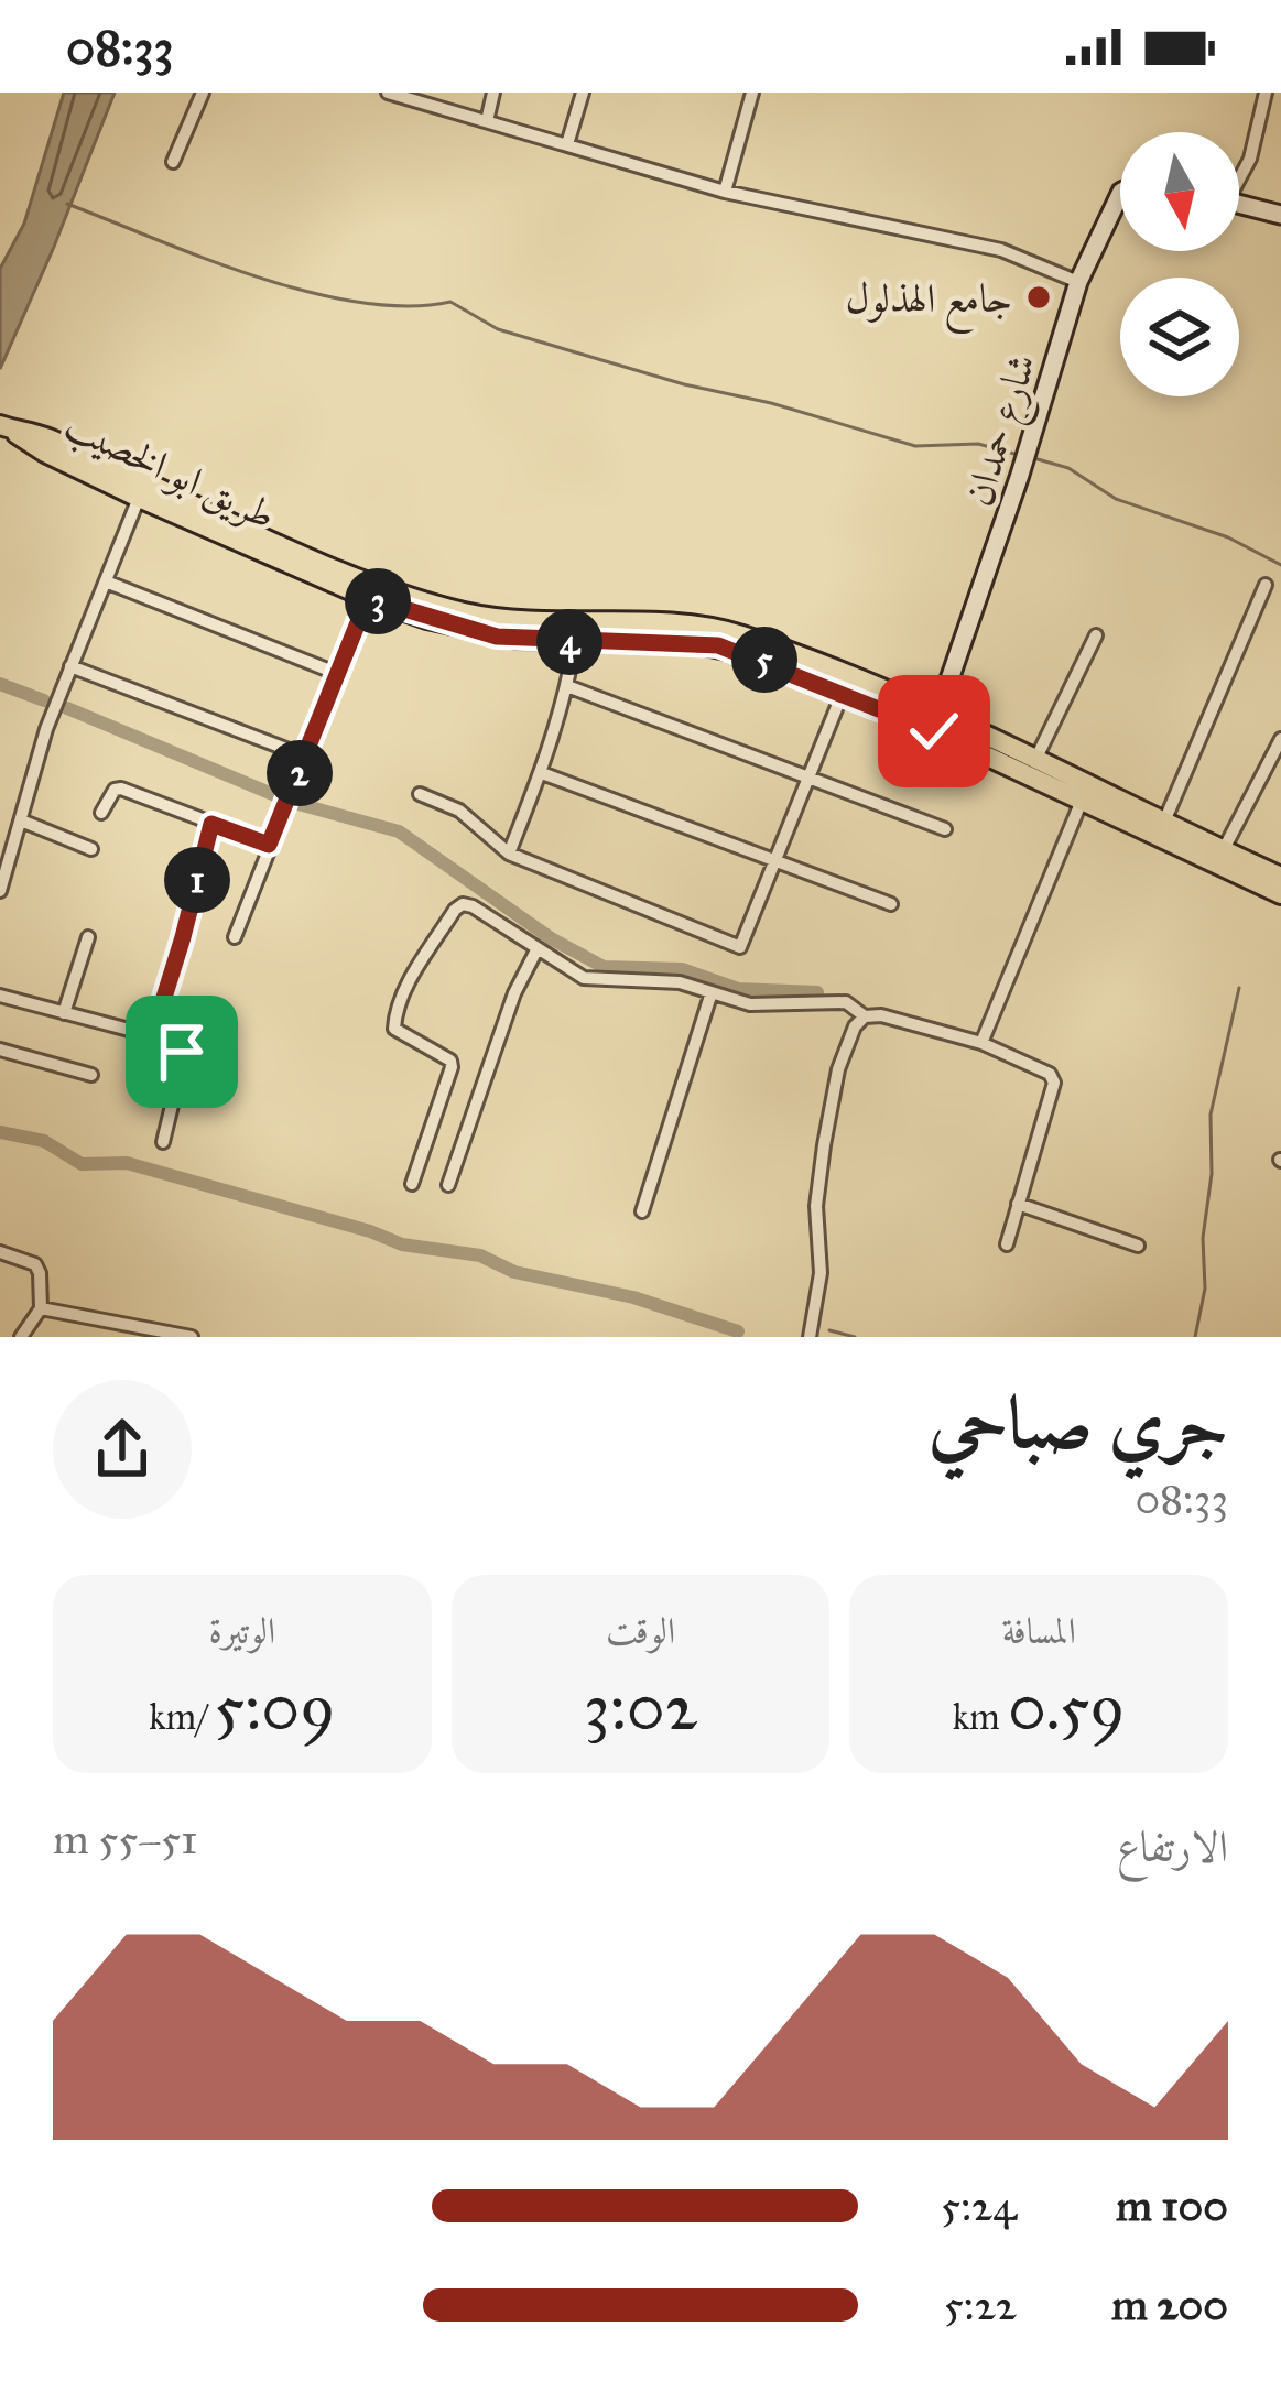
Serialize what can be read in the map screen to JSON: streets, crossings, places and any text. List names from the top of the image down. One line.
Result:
{"streets":{"main road":["شارع حمدان","طريق ابو الخصيب"]},"crossings":[["شارع حمدان","طريق ابو الخصيب"]],"places":["جامع الهذلول"],"north":"bottom","page":{"status":"08:33","pins":["3","4","5","2","1"],"heading":["جري صباحي","08:33"],"stats":[["المسافة","0.59 km"],["الوقت","3:02"],["الوتيرة","5:09 /km"]],"chart":["الارتفاع","51–55 m"],"list":[{"name":"100 m","note":"5:24"},{"name":"200 m","note":"5:22"}]}}
